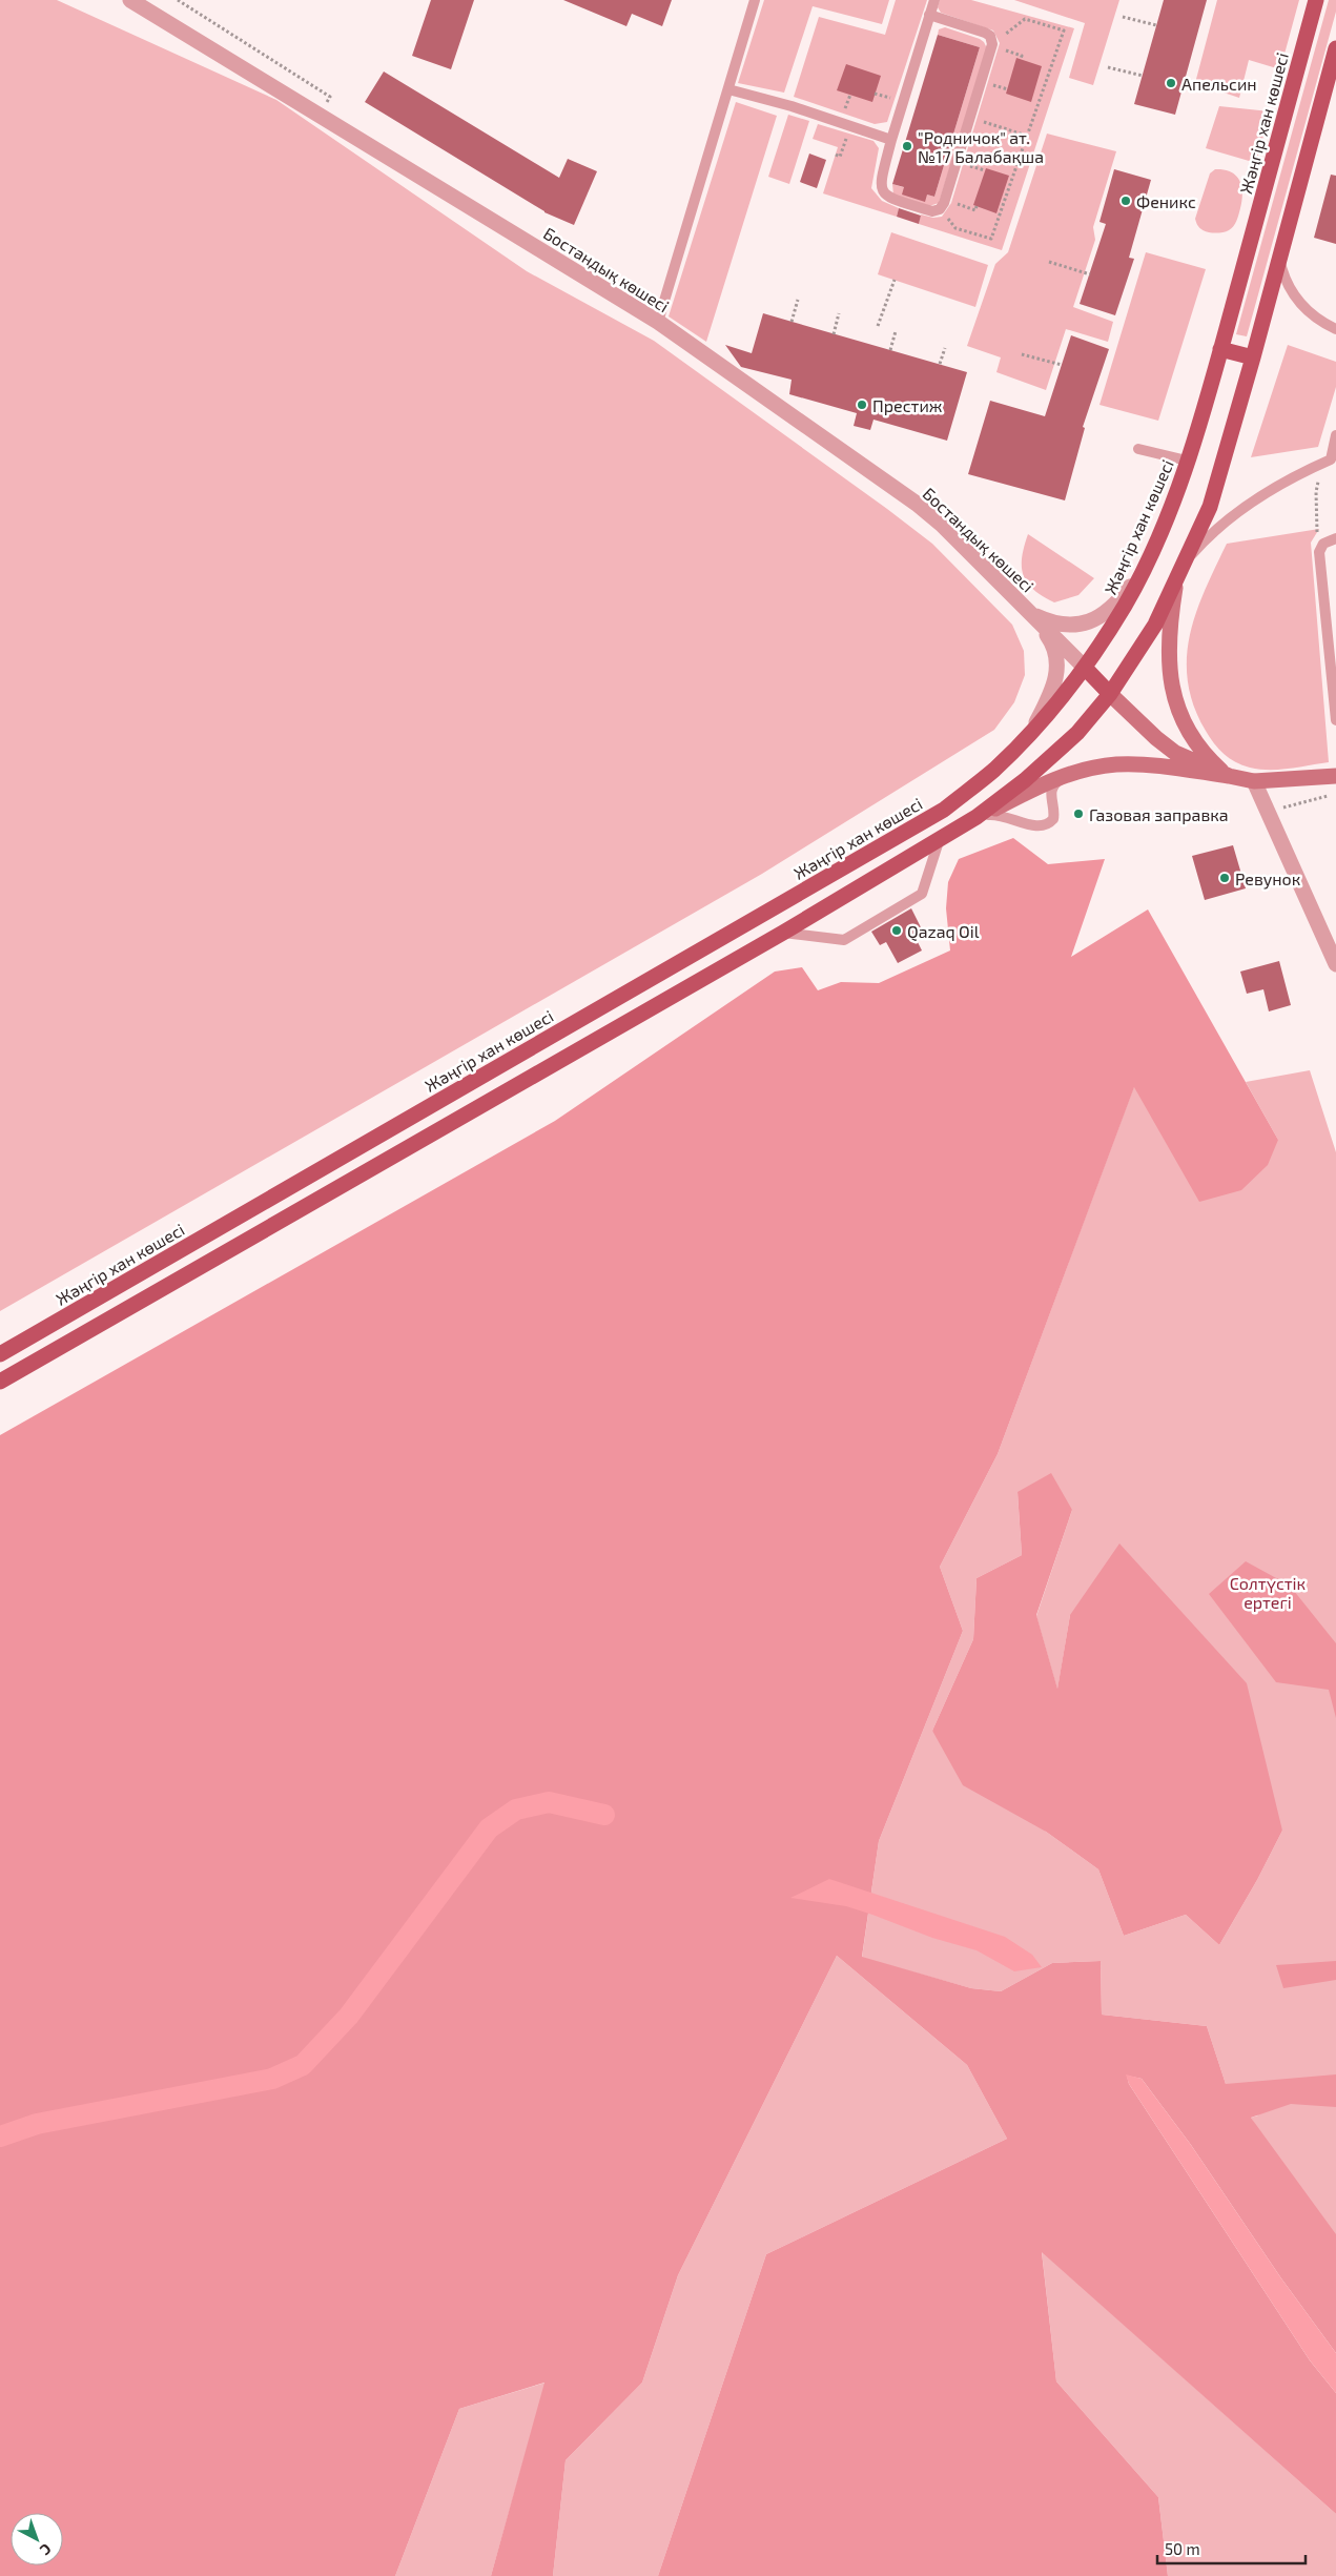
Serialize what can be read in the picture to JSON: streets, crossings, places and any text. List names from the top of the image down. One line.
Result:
{"streets":{"main road":["Жәңгір хан көшесі"],"street":["Бостандық көшесі"]},"parks":["Солтүстік ертегі"],"places":["Апельсин","\"Родничок\" ат. №17 Балабақша","Феникс","Престиж","Газовая заправка","Ревунок","Qazaq Oil"],"scale_bar":"50 m","north":"bottom right"}
